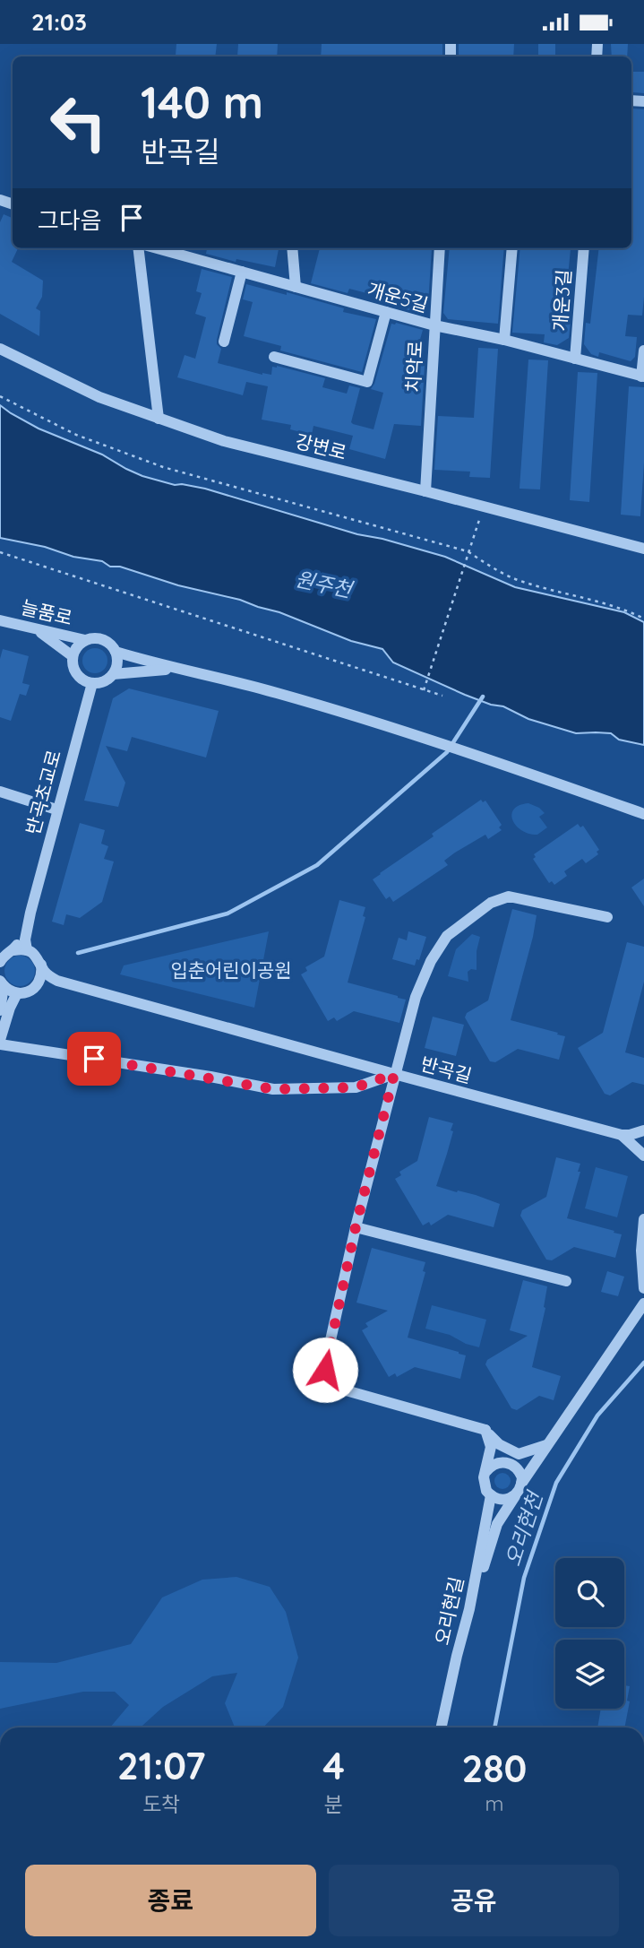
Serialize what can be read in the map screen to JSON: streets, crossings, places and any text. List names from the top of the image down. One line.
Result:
{"streets":{"street":["개운5길","개운3길","치악로","강변로","늘품로","반곡초교로","반곡길","오리현길"]},"crossings":[["개운5길","개운3길"],["개운5길","치악로"],["치악로","강변로"],["늘품로","반곡초교로"]],"water":["원주천","오리현천"],"parks":["입춘어린이공원"],"page":{"status":"21:03","turn":["140 m","반곡길"],"then":"그다음","eta":["21:07","도착","4","분","280","m"],"buttons":["종료","공유"]}}
